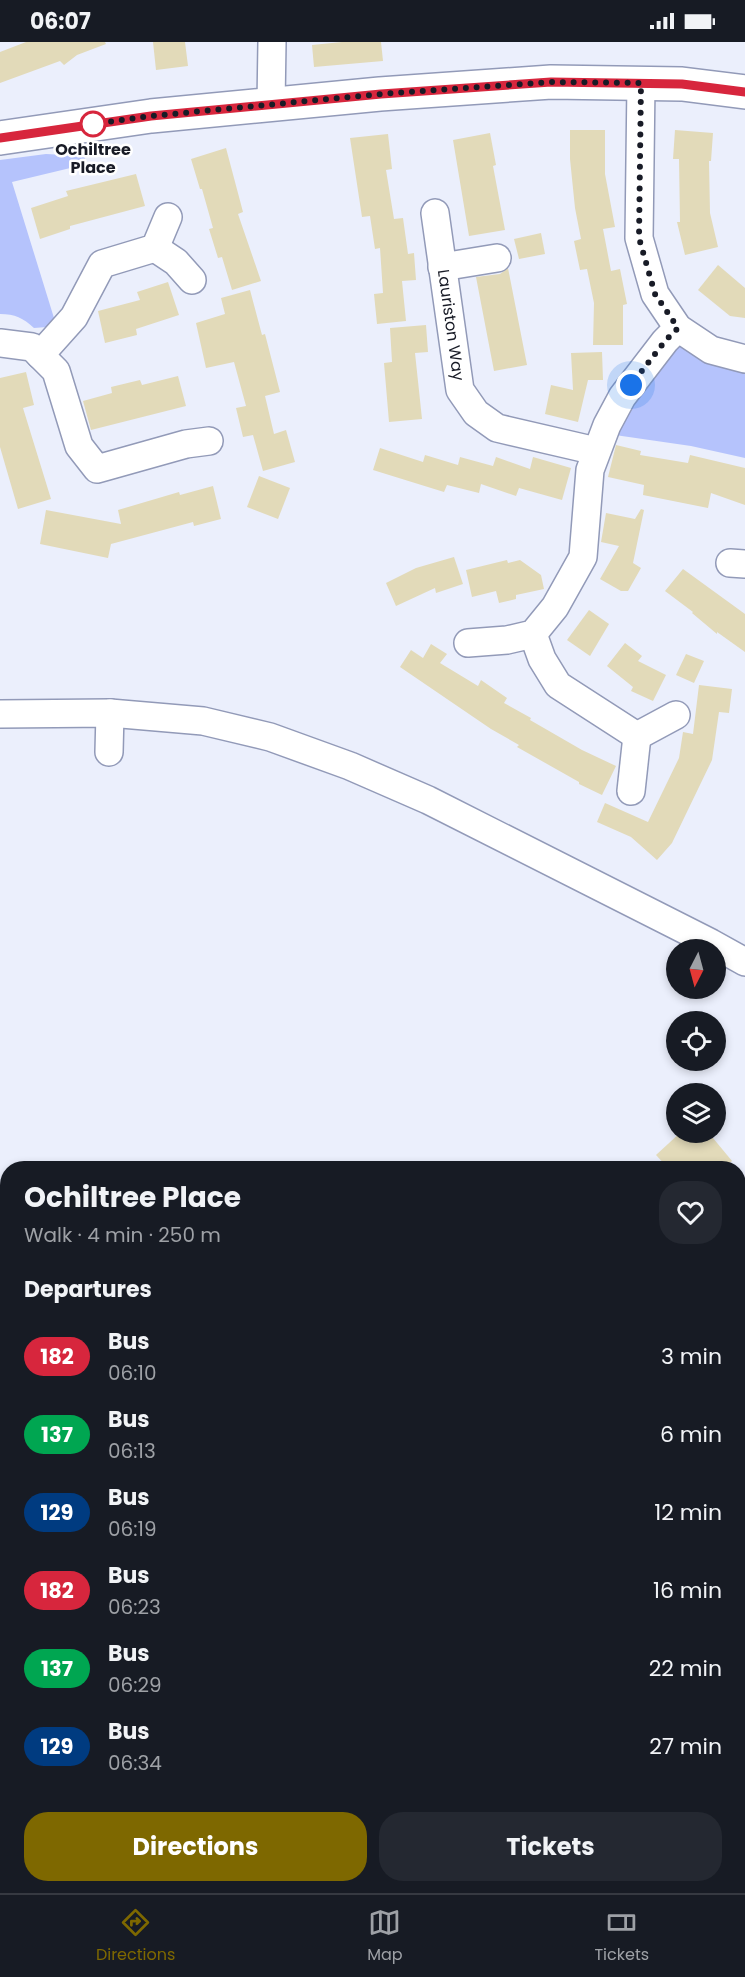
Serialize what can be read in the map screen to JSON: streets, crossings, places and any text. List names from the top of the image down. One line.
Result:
{"streets":{"street":["Lauriston Way"]},"places":["Ochiltree Place"],"lines":["bus line 182"],"north":"bottom","page":{"status":"06:07","heading":[["Ochiltree Place","Walk · 4 min · 250 m"],"Departures"],"list":[{"mark":"182","name":"Bus","note":"06:10","value":"3 min"},{"mark":"137","name":"Bus","note":"06:13","value":"6 min"},{"mark":"129","name":"Bus","note":"06:19","value":"12 min"},{"mark":"182","name":"Bus","note":"06:23","value":"16 min"},{"mark":"137","name":"Bus","note":"06:29","value":"22 min"},{"mark":"129","name":"Bus","note":"06:34","value":"27 min"}],"buttons":["Directions","Tickets"],"tabs":["Directions","Map","Tickets"]}}
